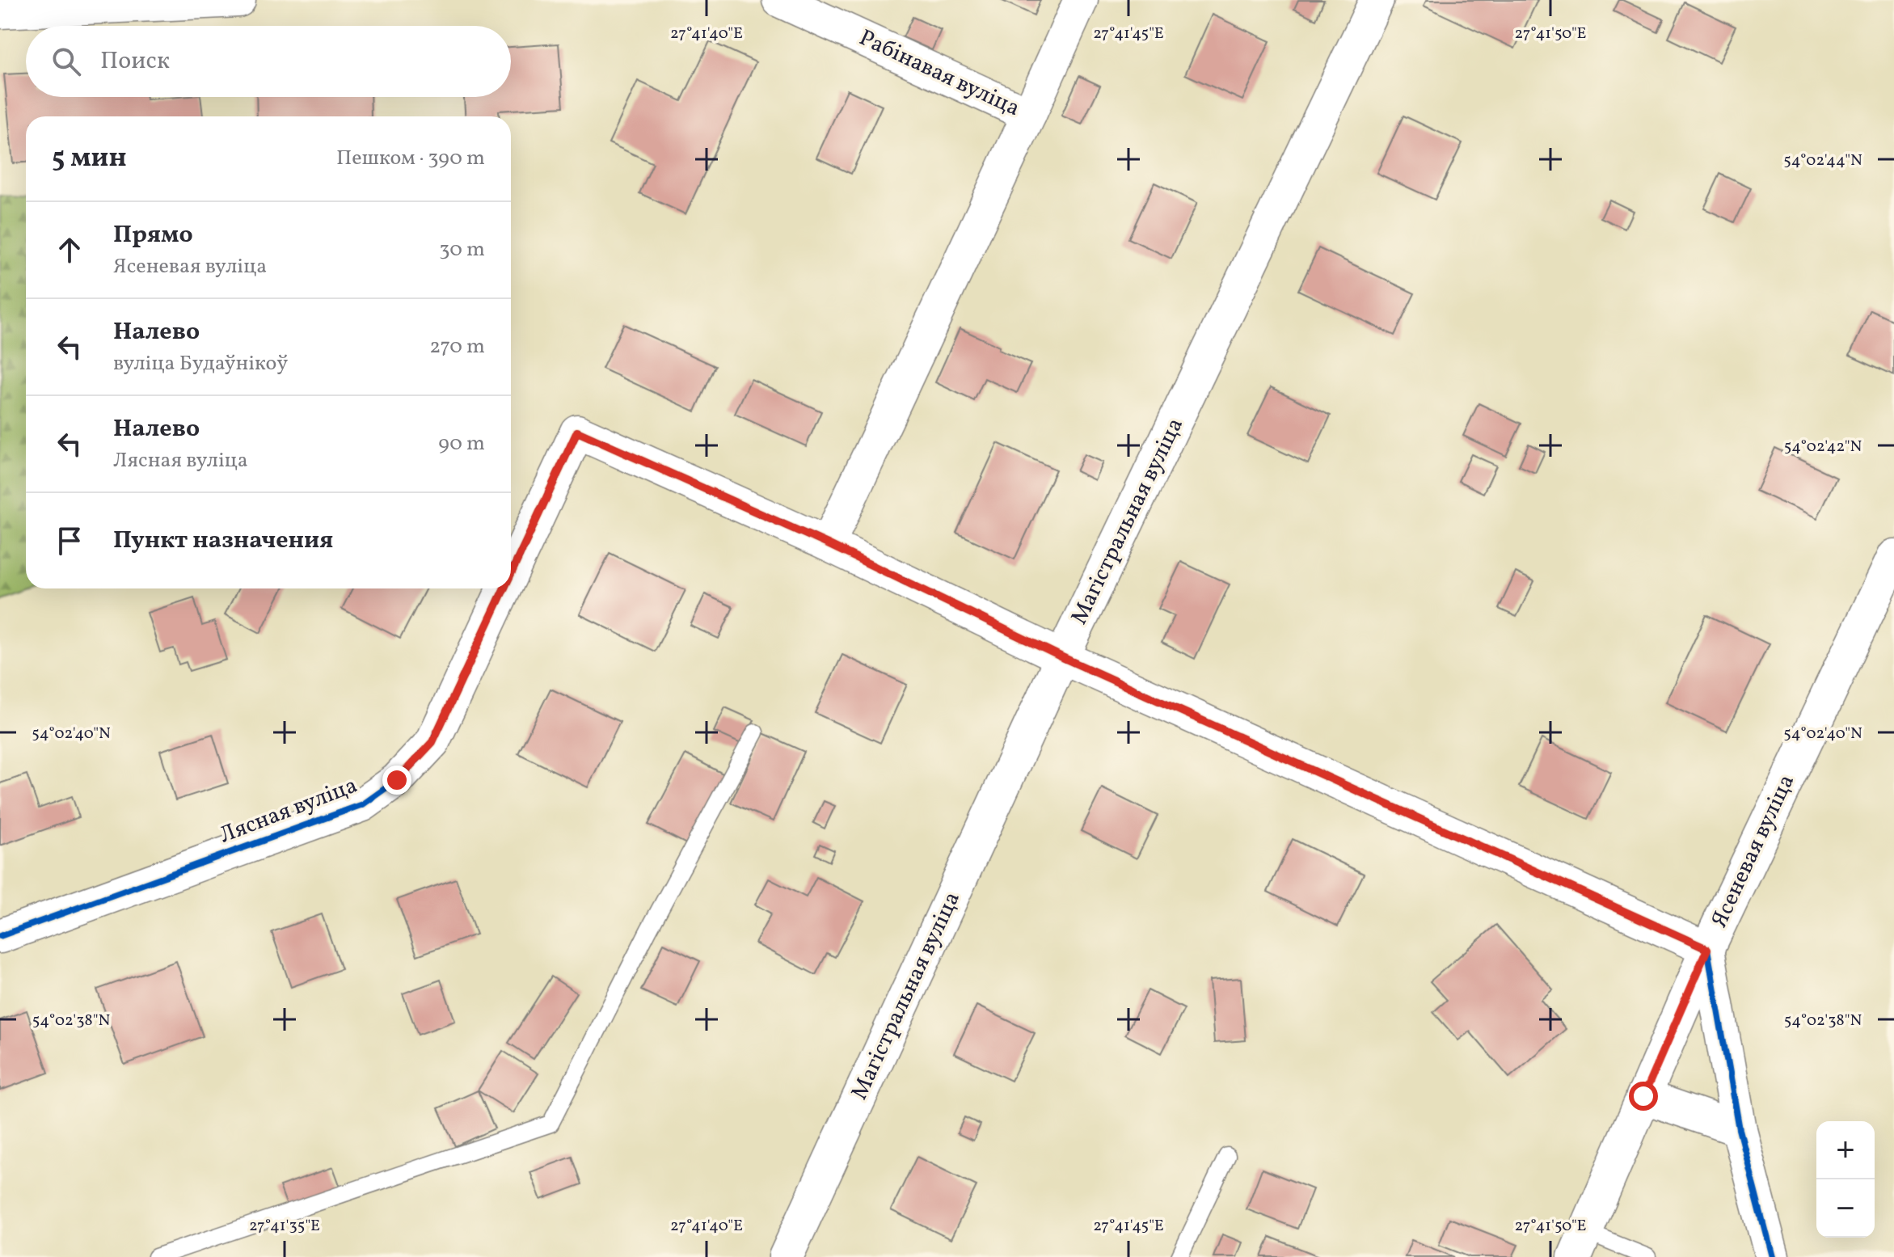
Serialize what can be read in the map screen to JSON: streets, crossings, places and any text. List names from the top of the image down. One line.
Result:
{"streets":{"street":["Рабінавая вуліца","Магістральная вуліца","Лясная вуліца","Ясеневая вуліца"]},"page":{"search":"Поиск","heading":["5 мин","Пешком · 390 m"],"list":[["Прямо","Ясеневая вуліца","30 m"],["Налево","вуліца Будаўнікоў","270 m"],["Налево","Лясная вуліца","90 m"],"Пункт назначения"],"map_buttons":["+","−"]},"coordinates":["27°41'40\"E","27°41'45\"E","27°41'50\"E","54°02'44\"N","54°02'42\"N","54°02'40\"N","54°02'38\"N","27°41'35\"E"]}
